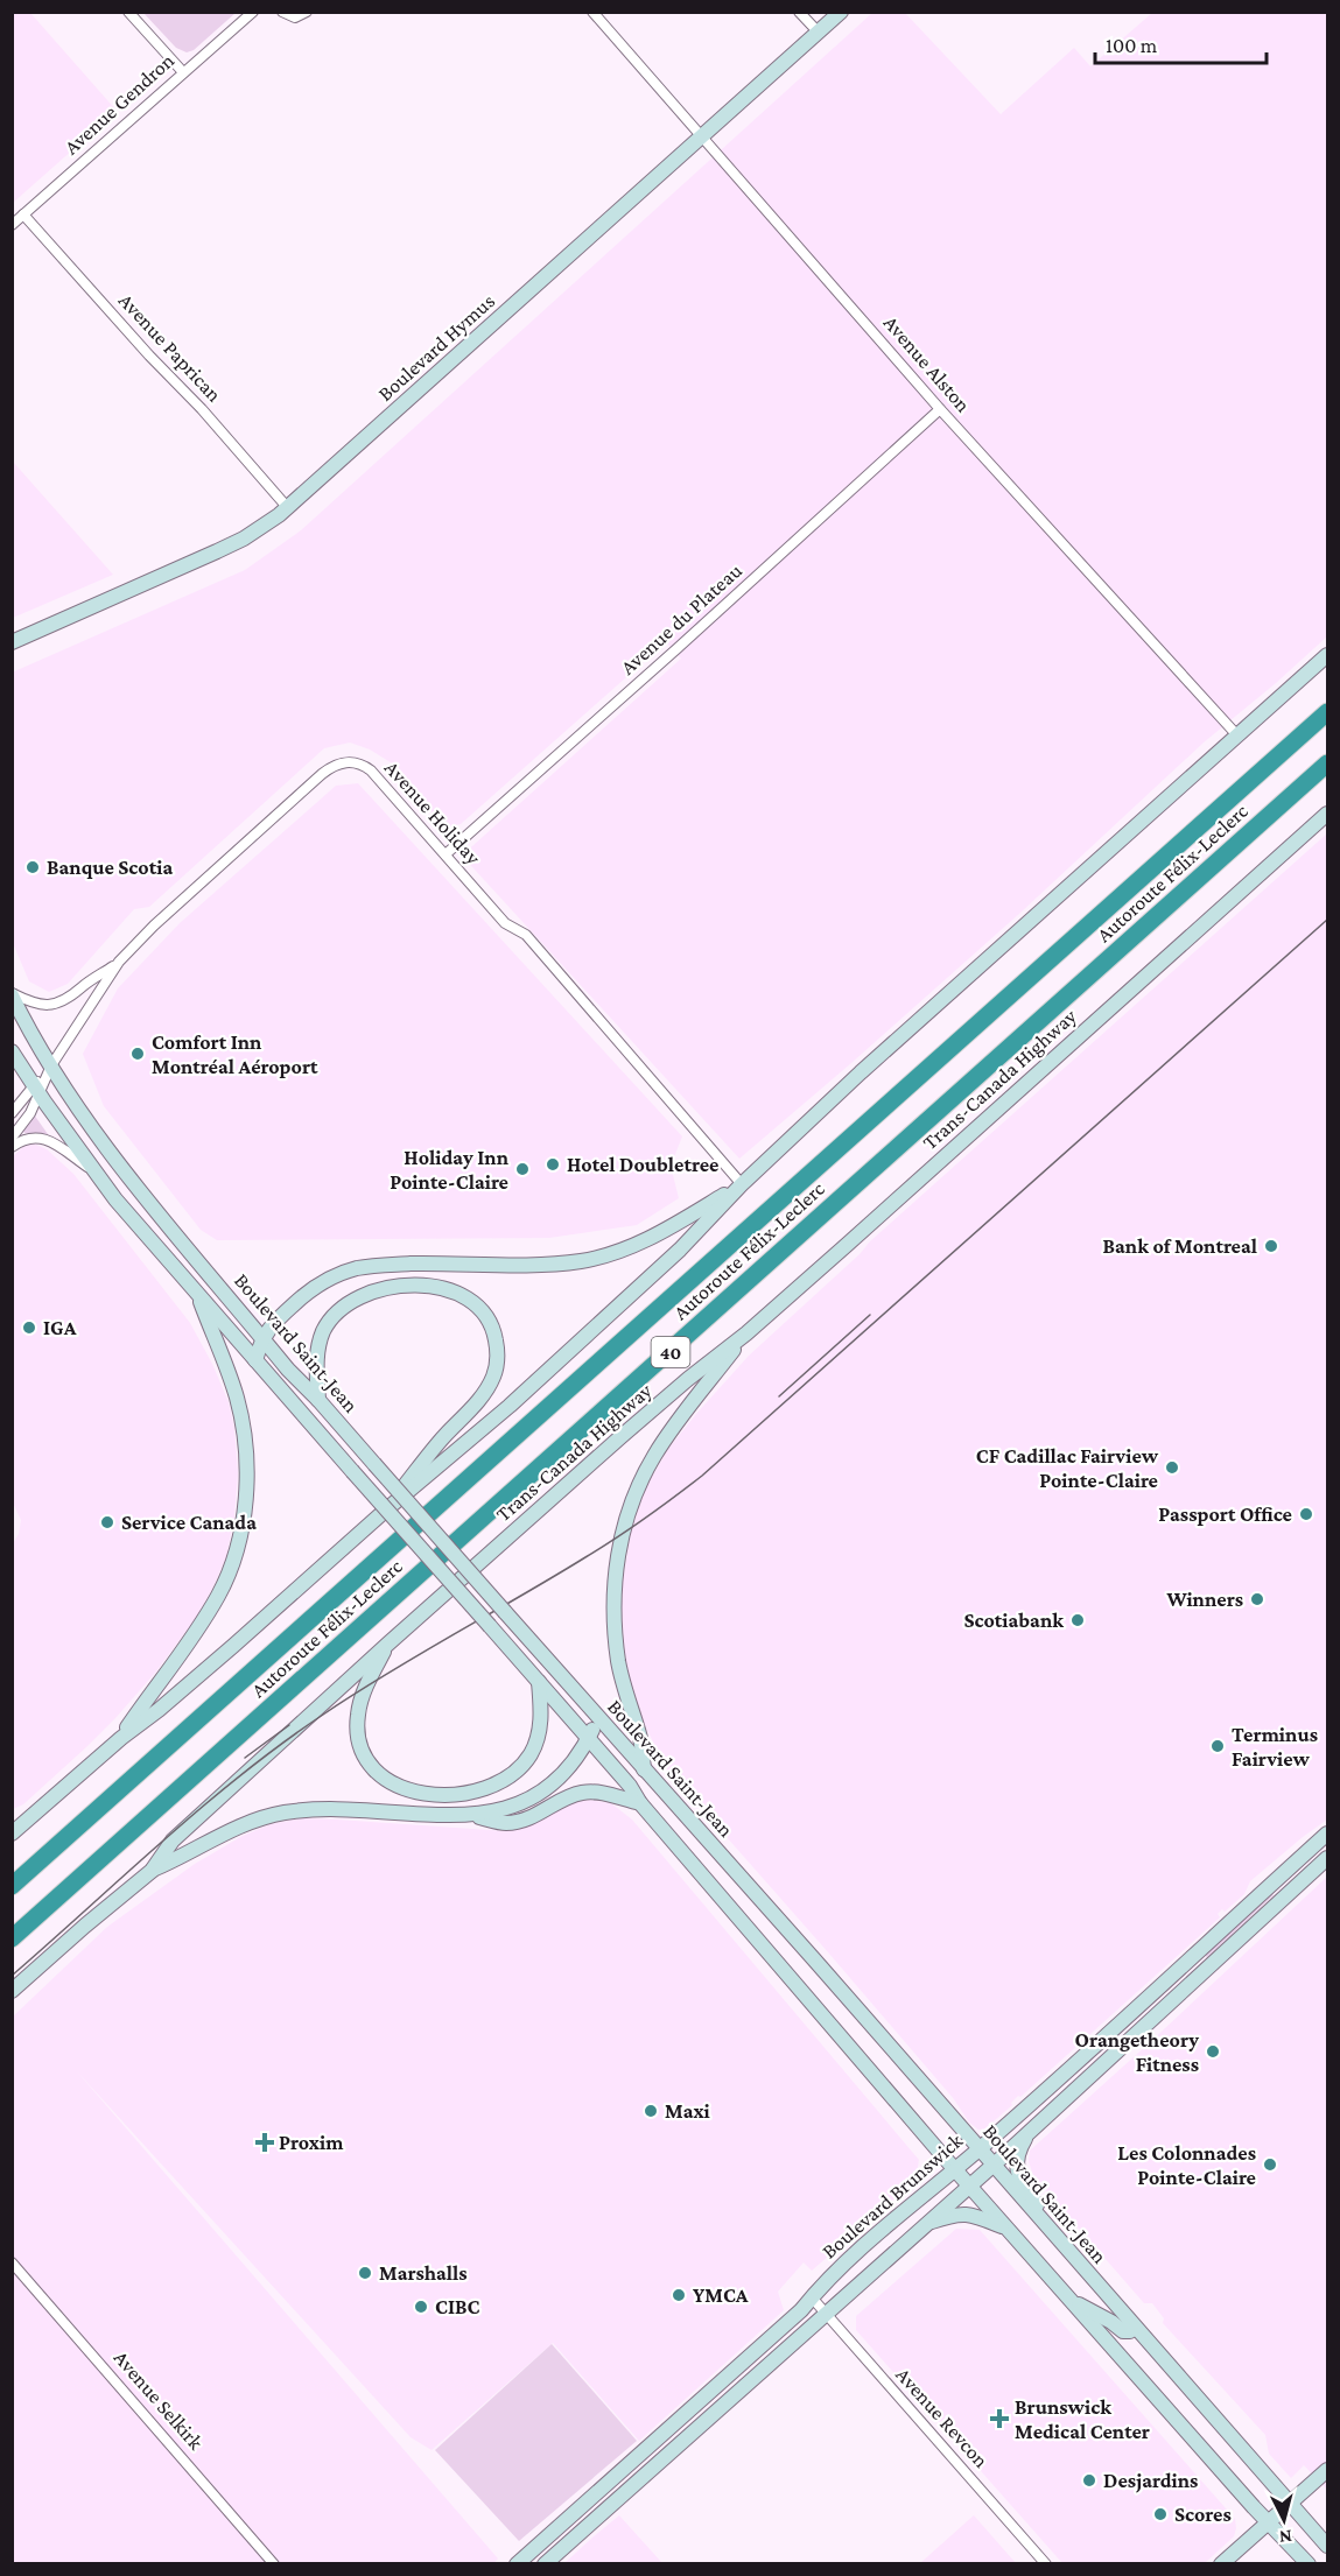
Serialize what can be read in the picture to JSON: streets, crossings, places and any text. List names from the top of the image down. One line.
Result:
{"streets":{"highway":["Autoroute Félix-Leclerc","40"],"main road":["Boulevard Hymus","Trans-Canada Highway","Boulevard Saint-Jean","Boulevard Brunswick"],"street":["Avenue Gendron","Avenue Paprican","Avenue Alston","Avenue du Plateau","Avenue Holiday","Avenue Selkirk","Avenue Revcon"]},"crossings":[["Avenue Gendron","Avenue Paprican"],["Avenue Paprican","Boulevard Hymus"],["Boulevard Hymus","Avenue Alston"],["Avenue Alston","Avenue du Plateau"],["Avenue du Plateau","Avenue Holiday"],["Avenue Holiday","Boulevard Saint-Jean"],["Boulevard Saint-Jean","Boulevard Brunswick"],["Boulevard Brunswick","Avenue Revcon"]],"places":{"other":["Banque Scotia","Comfort Inn Montréal Aéroport","Hotel Doubletree","Holiday Inn Pointe-Claire","Bank of Montreal","IGA","CF Cadillac Fairview Pointe-Claire","Passport Office","Service Canada","Winners","Scotiabank","Terminus Fairview","Orangetheory Fitness","Maxi","Les Colonnades Pointe-Claire","Marshalls","YMCA","CIBC","Desjardins","Scores"],"health":["Proxim","Brunswick Medical Center"]},"scale_bar":"100 m","north":"bottom"}
